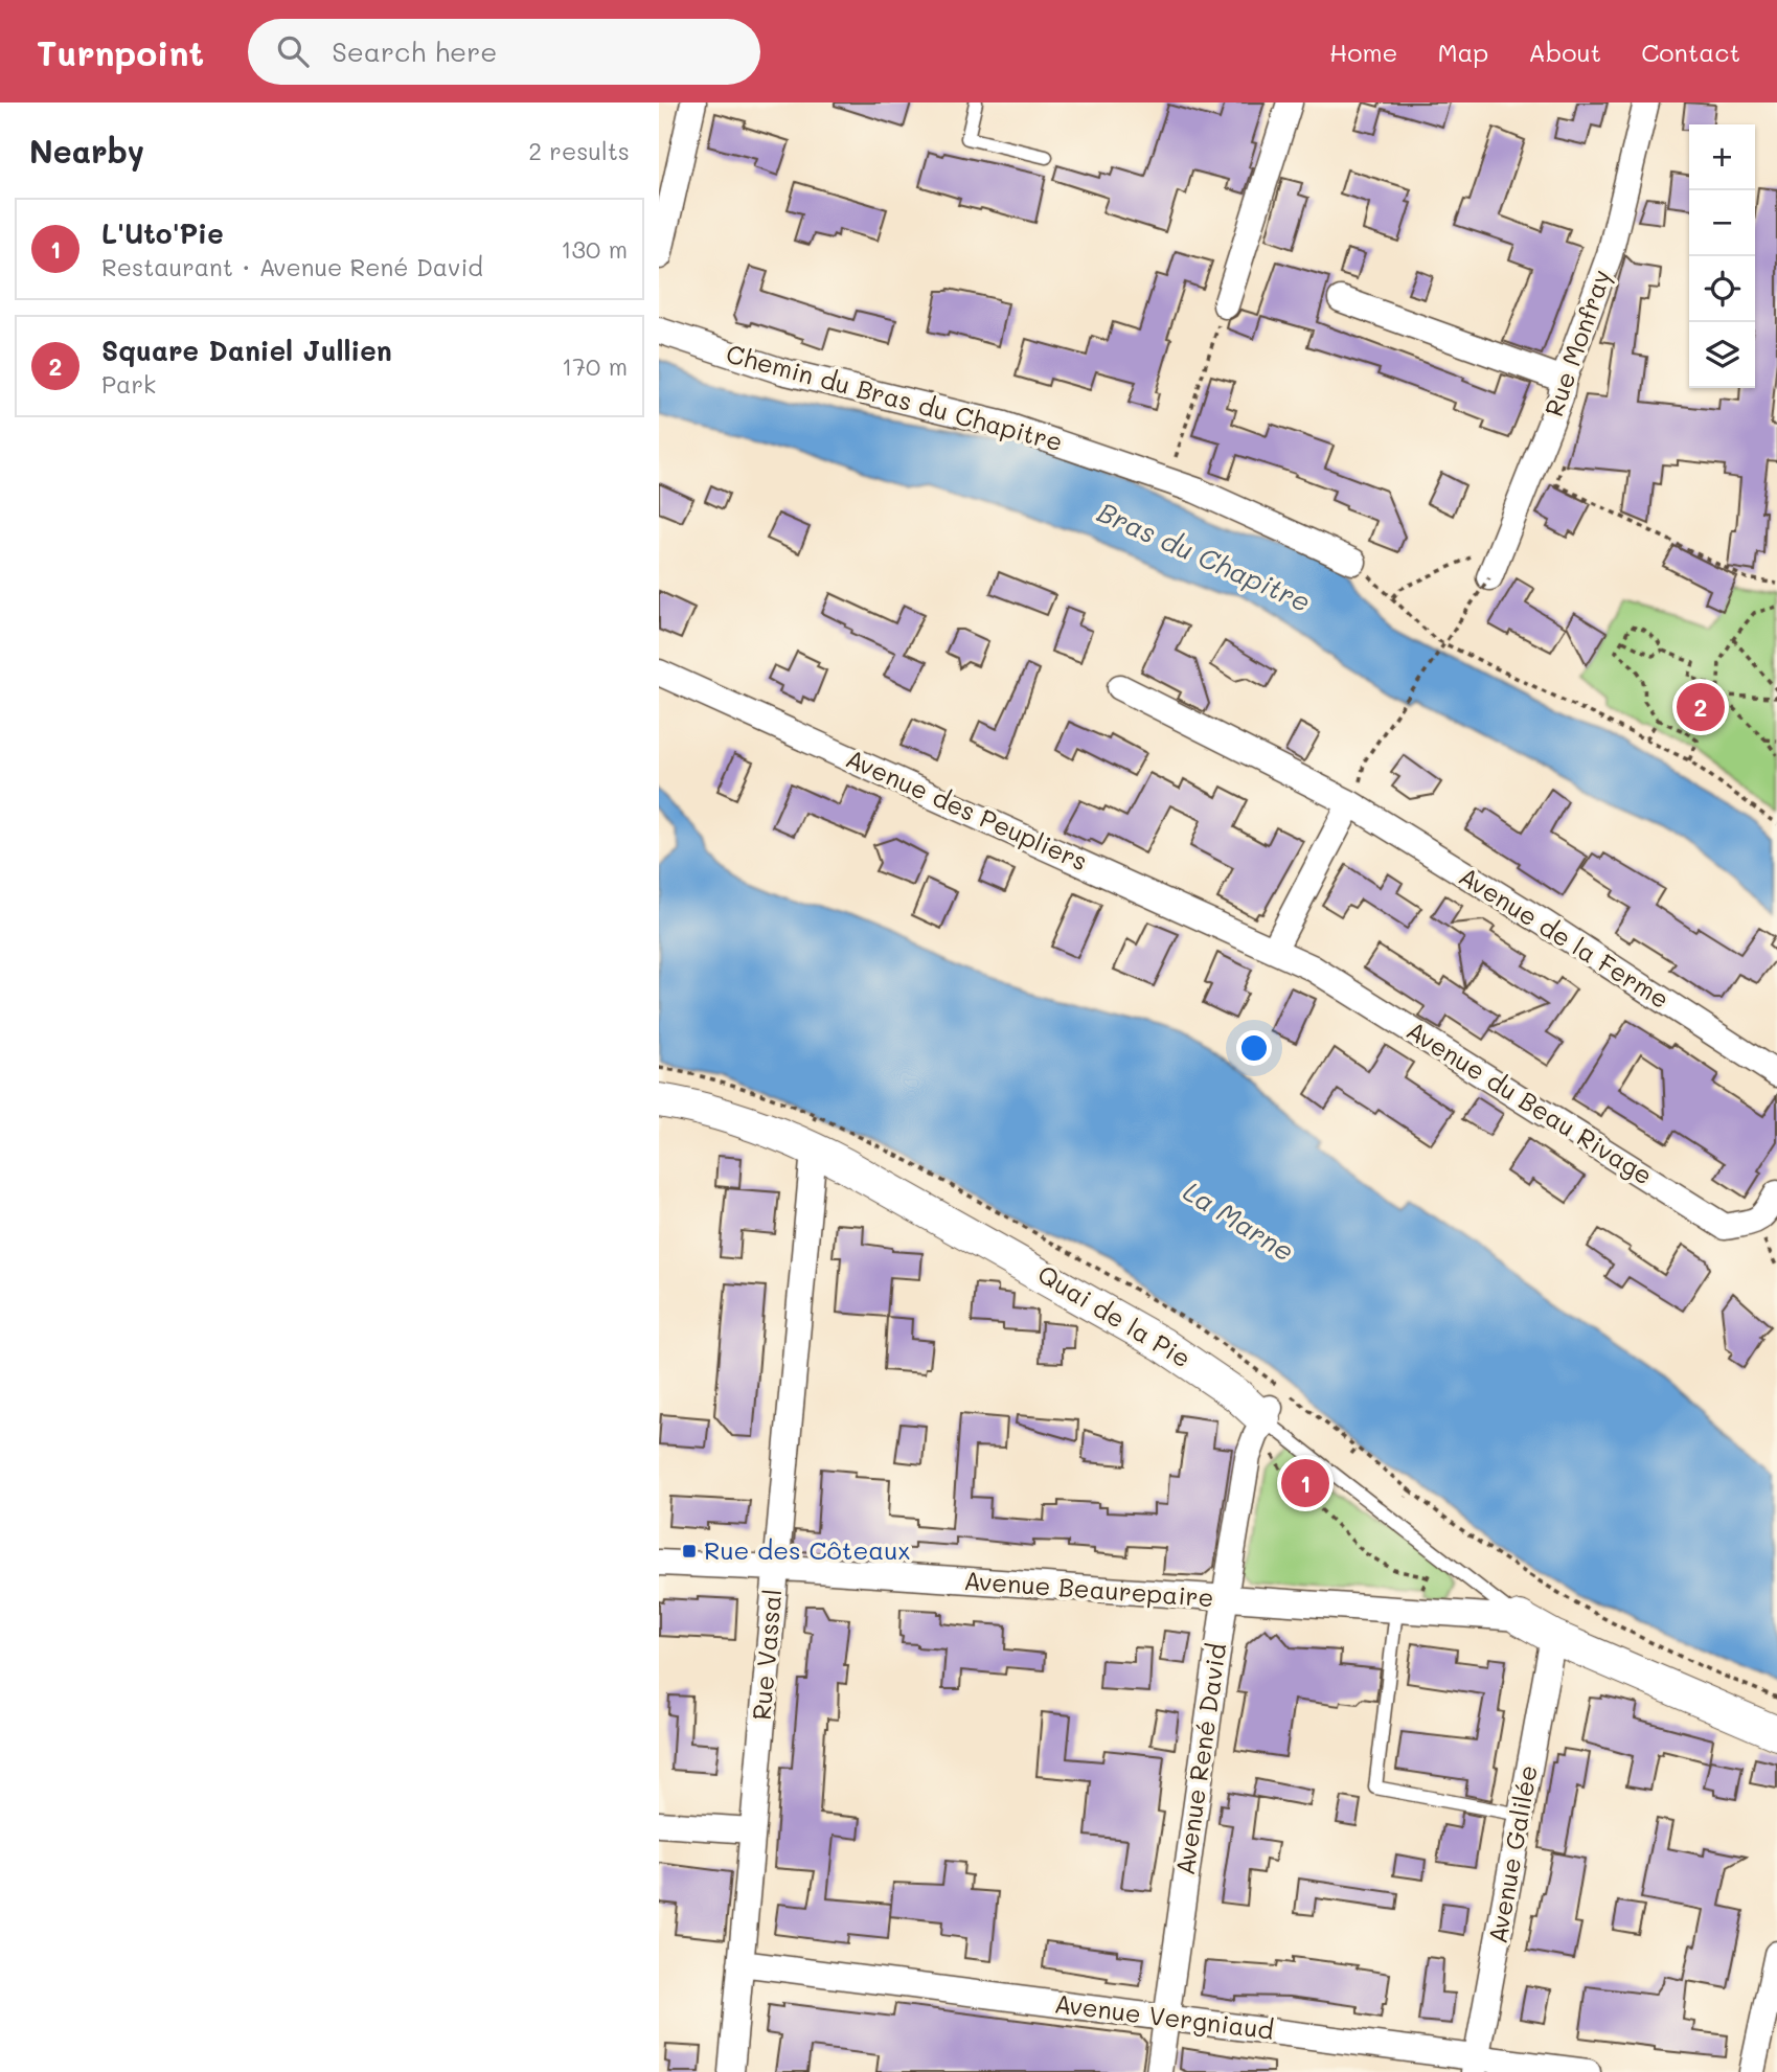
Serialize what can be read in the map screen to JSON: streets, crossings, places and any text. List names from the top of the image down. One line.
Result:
{"streets":{"street":["Rue Monfray","Chemin du Bras du Chapitre","Avenue des Peupliers","Avenue de la Ferme","Avenue du Beau Rivage","Quai de la Pie","Avenue Beaurepaire","Rue Vassal","Avenue René David","Avenue Galilée","Avenue Vergniaud"]},"crossings":[["Avenue des Peupliers","Avenue du Beau Rivage"],["Quai de la Pie","Avenue Beaurepaire"],["Quai de la Pie","Rue Vassal"],["Quai de la Pie","Avenue René David"],["Avenue Beaurepaire","Rue Vassal"],["Avenue Beaurepaire","Avenue René David"],["Rue Vassal","Avenue Vergniaud"],["Avenue René David","Avenue Vergniaud"],["Avenue Galilée","Avenue Vergniaud"]],"water":["Bras du Chapitre","La Marne"],"places":{"transit":["Rue des Côteaux"]},"page":{"header":"Turnpoint","search":"Search here","nav":["Home","Map","About","Contact"],"heading":["Nearby","2 results"],"map_buttons":["+","−"],"list":[{"mark":"1","name":"L'Uto'Pie","note":"Restaurant · Avenue René David","value":"130 m"},{"mark":"2","name":"Square Daniel Jullien","note":"Park","value":"170 m"}],"pins":["2","1"]}}
